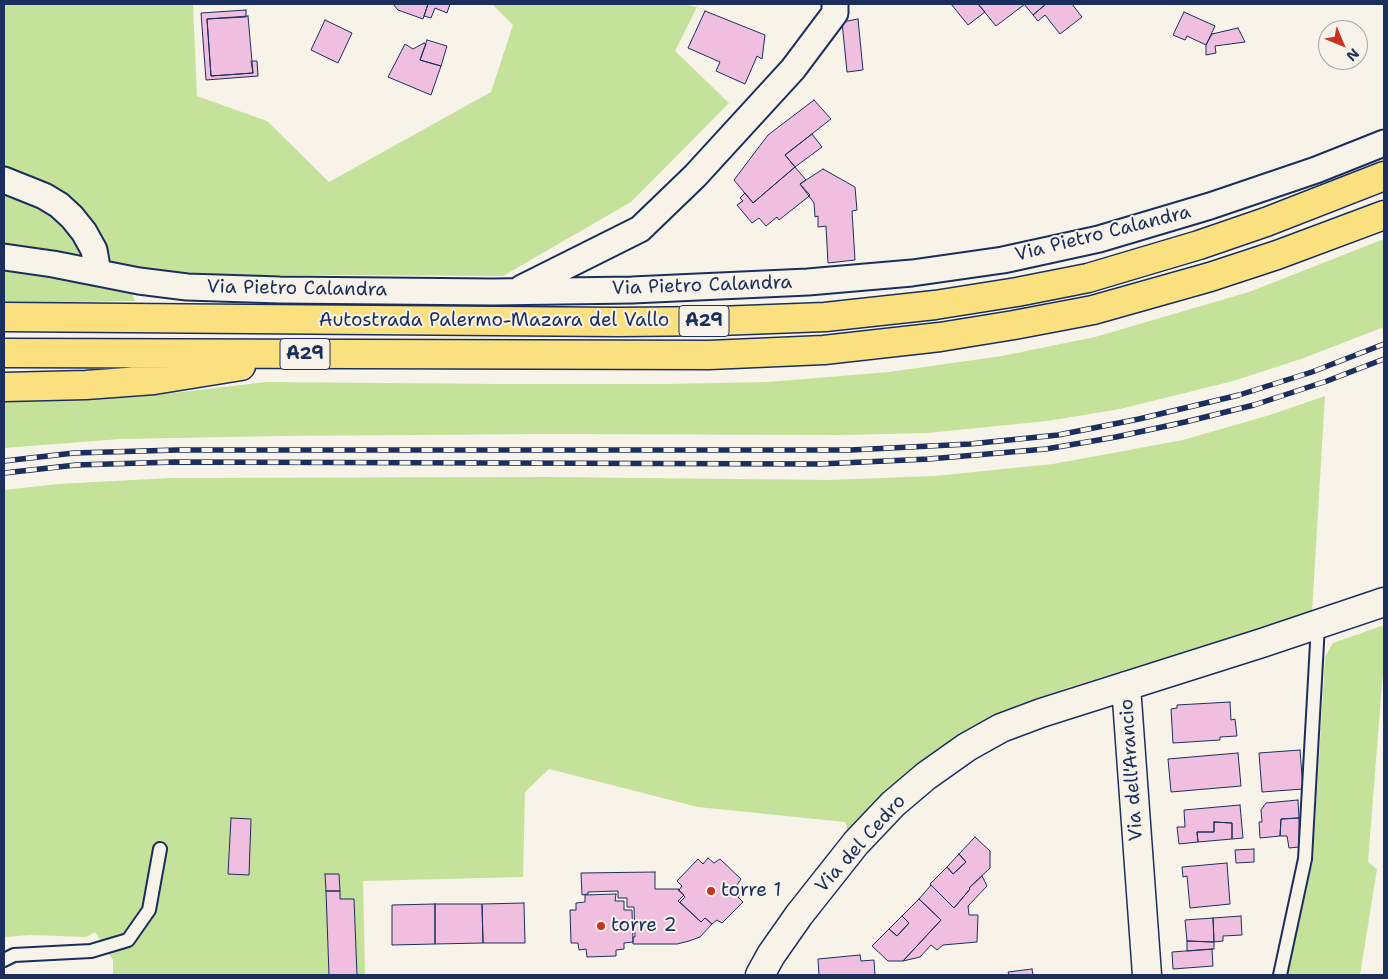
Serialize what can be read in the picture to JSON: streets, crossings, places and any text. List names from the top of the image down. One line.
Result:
{"streets":{"highway":["Autostrada Palermo-Mazara del Vallo","A29"],"main road":["Via dell'Arancio","Via del Cedro"],"street":["Via Pietro Calandra"]},"crossings":[["Via dell'Arancio","Via del Cedro"]],"places":["torre 1","torre 2"],"north":"bottom right"}
